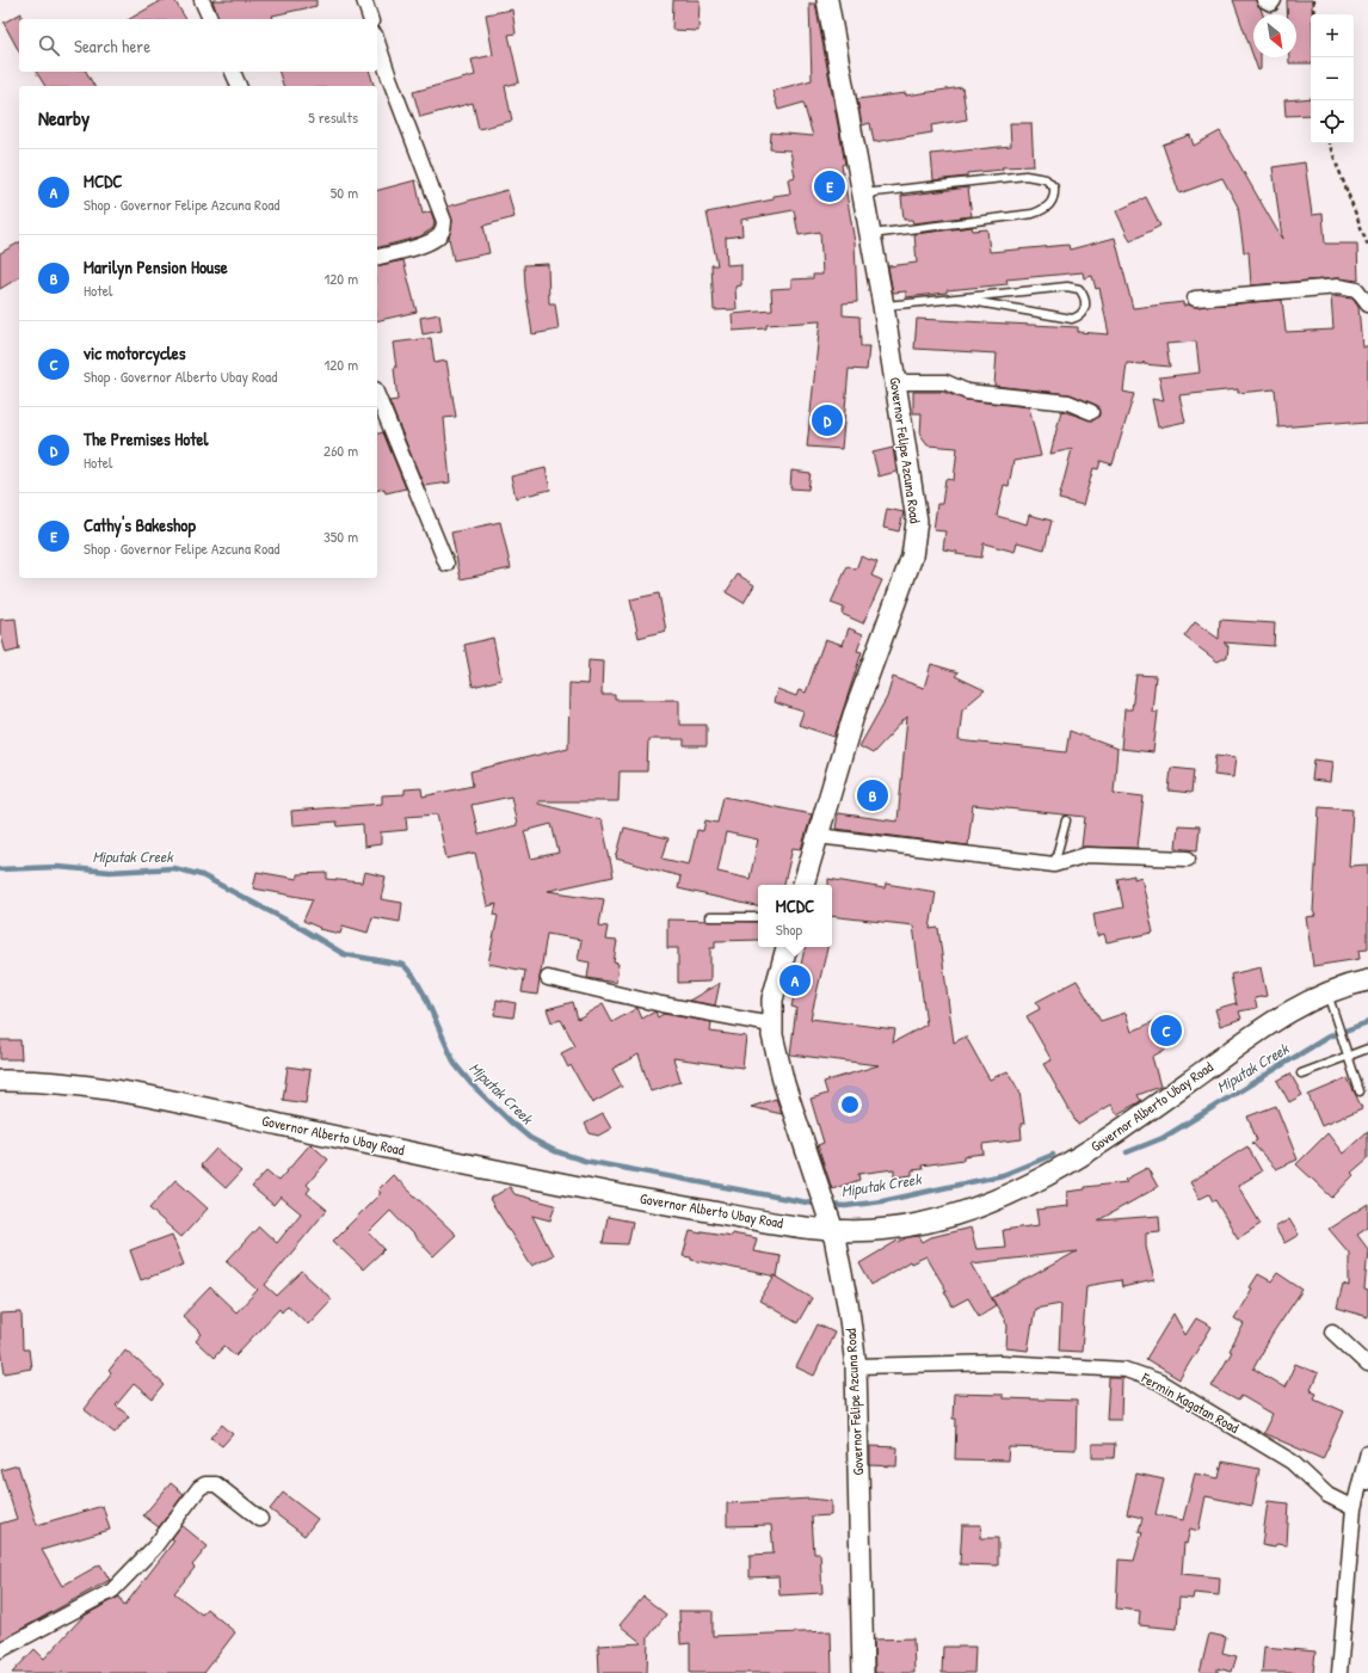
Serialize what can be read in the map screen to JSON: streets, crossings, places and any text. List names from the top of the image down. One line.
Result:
{"streets":{"street":["Governor Felipe Azcuna Road","Governor Alberto Ubay Road","Fermin Kagatan Road"]},"crossings":[["Governor Felipe Azcuna Road","Governor Alberto Ubay Road"],["Governor Felipe Azcuna Road","Fermin Kagatan Road"]],"water":["Miputak Creek"],"north":"bottom right","page":{"map_buttons":["+","−"],"search":"Search here","heading":["Nearby","5 results"],"list":[{"mark":"A","name":"MCDC","note":"Shop · Governor Felipe Azcuna Road","value":"50 m"},{"mark":"B","name":"Marilyn Pension House","note":"Hotel","value":"120 m"},{"mark":"C","name":"vic motorcycles","note":"Shop · Governor Alberto Ubay Road","value":"120 m"},{"mark":"D","name":"The Premises Hotel","note":"Hotel","value":"260 m"},{"mark":"E","name":"Cathy's Bakeshop","note":"Shop · Governor Felipe Azcuna Road","value":"350 m"}],"pins":["E","D","B","A","C"],"popup":["MCDC","Shop"]}}
